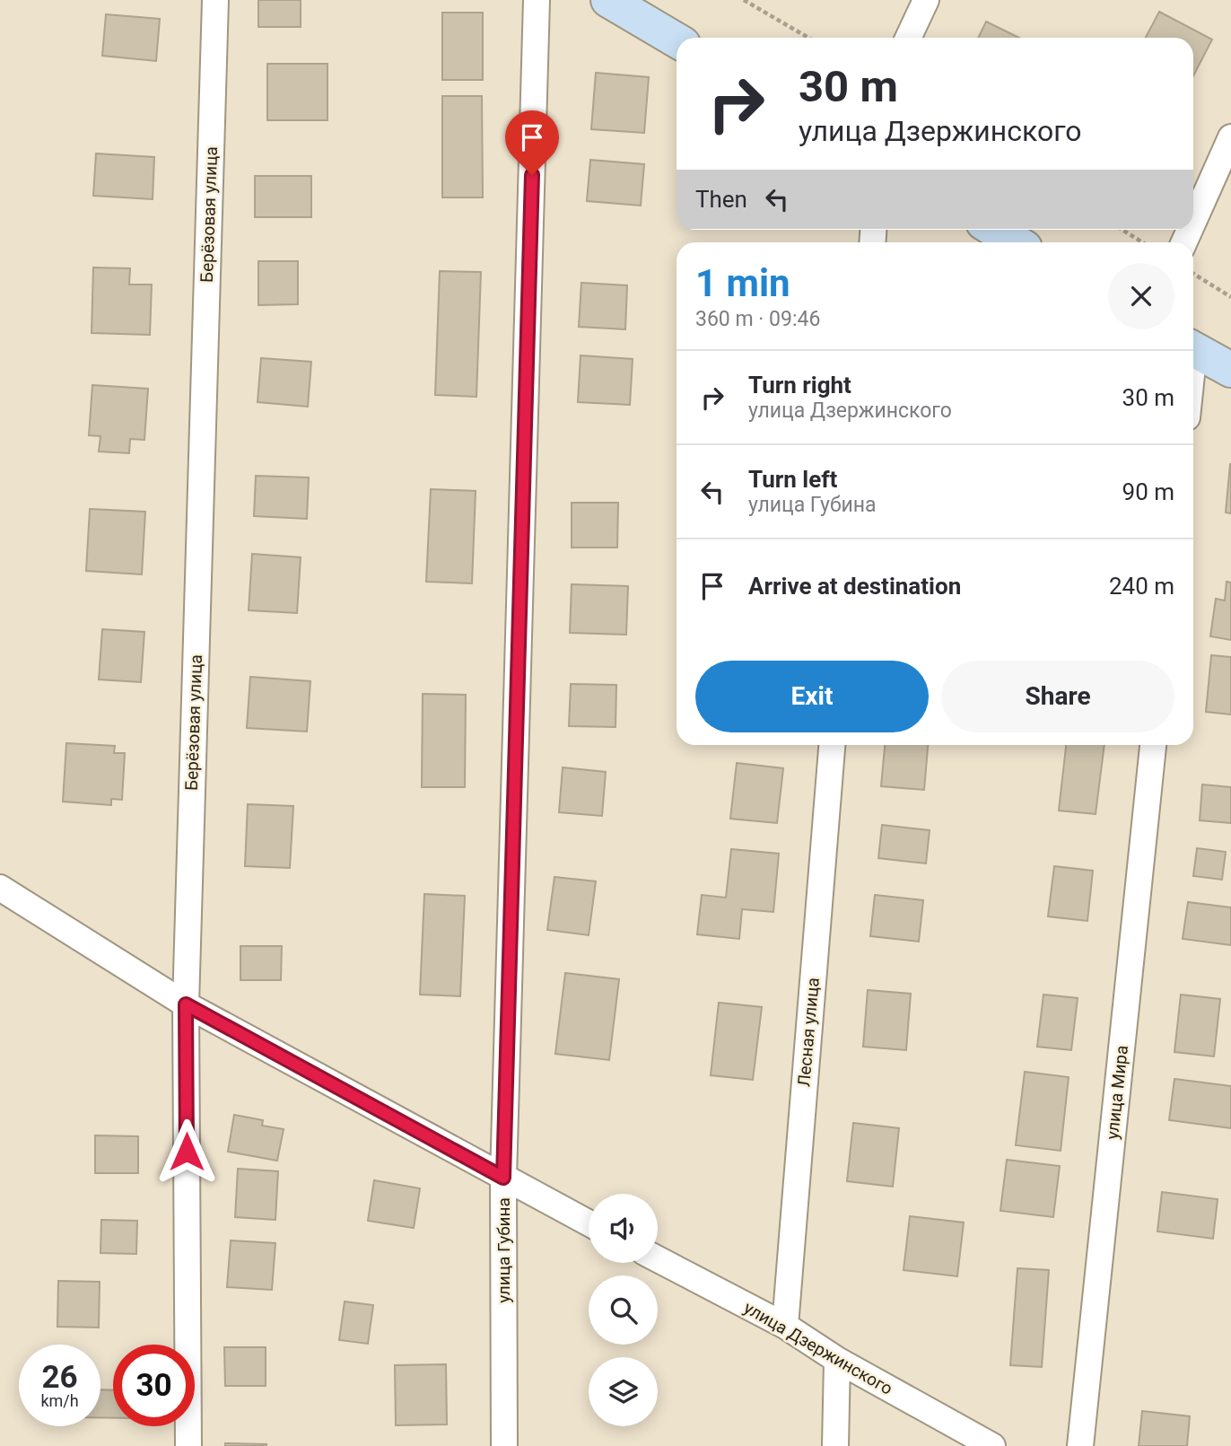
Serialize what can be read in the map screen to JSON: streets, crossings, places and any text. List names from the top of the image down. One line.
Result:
{"streets":{"street":["Берёзовая улица","Лесная улица","улица Мира","улица Губина","улица Дзержинского"]},"crossings":[["Лесная улица","улица Дзержинского"]],"page":{"turn":["30 m","улица Дзержинского"],"then":"Then","heading":["1 min","360 m · 09:46"],"list":[{"name":"Turn right","note":"улица Дзержинского","value":"30 m"},{"name":"Turn left","note":"улица Губина","value":"90 m"},{"name":"Arrive at destination","value":"240 m"}],"buttons":["Exit","Share"],"speed":"26 km/h","limit":"30"}}
